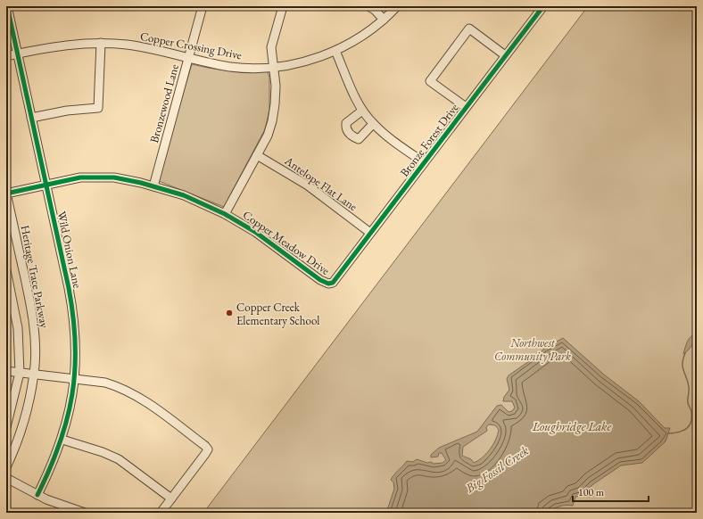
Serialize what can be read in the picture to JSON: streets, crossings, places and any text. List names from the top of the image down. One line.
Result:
{"streets":{"street":["Copper Crossing Drive","Bronzewood Lane","Bronze Forest Drive","Antelope Flat Lane","Copper Meadow Drive","Wild Onion Lane","Heritage Trace Parkway"]},"crossings":[["Copper Crossing Drive","Bronzewood Lane"],["Copper Crossing Drive","Wild Onion Lane"],["Bronzewood Lane","Copper Meadow Drive"],["Bronze Forest Drive","Antelope Flat Lane"],["Bronze Forest Drive","Copper Meadow Drive"],["Copper Meadow Drive","Wild Onion Lane"],["Copper Meadow Drive","Heritage Trace Parkway"]],"water":["Loughridge Lake","Big Fossil Creek"],"parks":["Northwest Community Park"],"places":["Copper Creek Elementary School"],"scale_bar":"100 m"}
